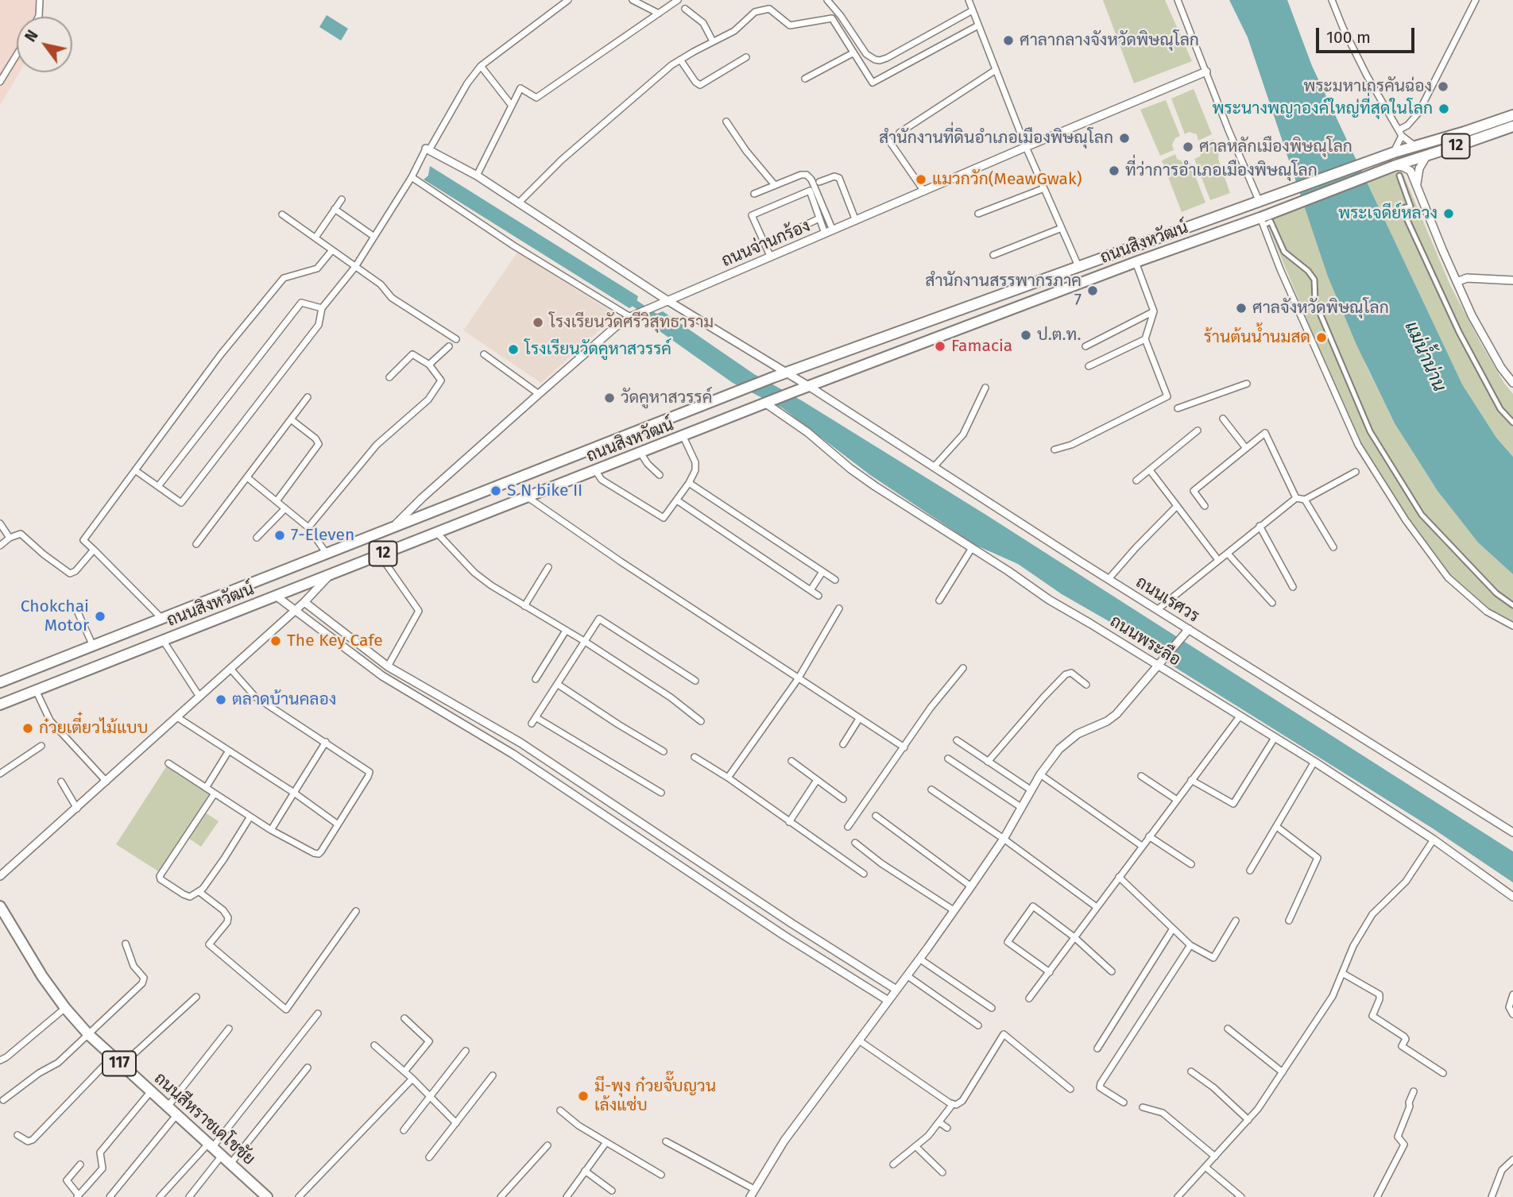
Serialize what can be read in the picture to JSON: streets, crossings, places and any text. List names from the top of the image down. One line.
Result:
{"streets":{"main road":["12","ถนนสิงหวัฒน์","117","ถนนสีหราชเดโชชัย"],"street":["ถนนจ่านกร้อง","ถนนเรศวร","ถนนพระลือ"]},"crossings":[["12","ถนนสิงหวัฒน์"],["ถนนสิงหวัฒน์","ถนนจ่านกร้อง"],["ถนนสิงหวัฒน์","ถนนเรศวร"],["ถนนสิงหวัฒน์","ถนนพระลือ"],["ถนนจ่านกร้อง","ถนนเรศวร"]],"water":["แม่น้ำน่าน"],"places":["ศาลากลางจังหวัดพิษณุโลก","พระมหาเถรคันฉ่อง","พระนางพญาองค์ใหญ่ที่สุดในโลก","สำนักงานที่ดินอำเภอเมืองพิษณุโลก","ศาลหลักเมืองพิษณุโลก","ที่ว่าการอำเภอเมืองพิษณุโลก","แมวกวัก(MeawGwak)","พระเจดีย์หลวง","สำนักงานสรรพากรภาค 7","ศาลจังหวัดพิษณุโลก","โรงเรียนวัดศรีวิสุทธาราม","ป.ต.ท.","ร้านต้นน้ำนมสด","Famacia","โรงเรียนวัดคูหาสวรรค์","วัดคูหาสวรรค์","S N bike II","7-Eleven","Chokchai Motor","The Key Cafe","ตลาดบ้านคลอง","ก๋วยเตี๋ยวไม้แบบ","มี-พุง ก๋วยจั๊บญวน เล้งแซ่บ"],"scale_bar":"100 m","north":"top left"}
